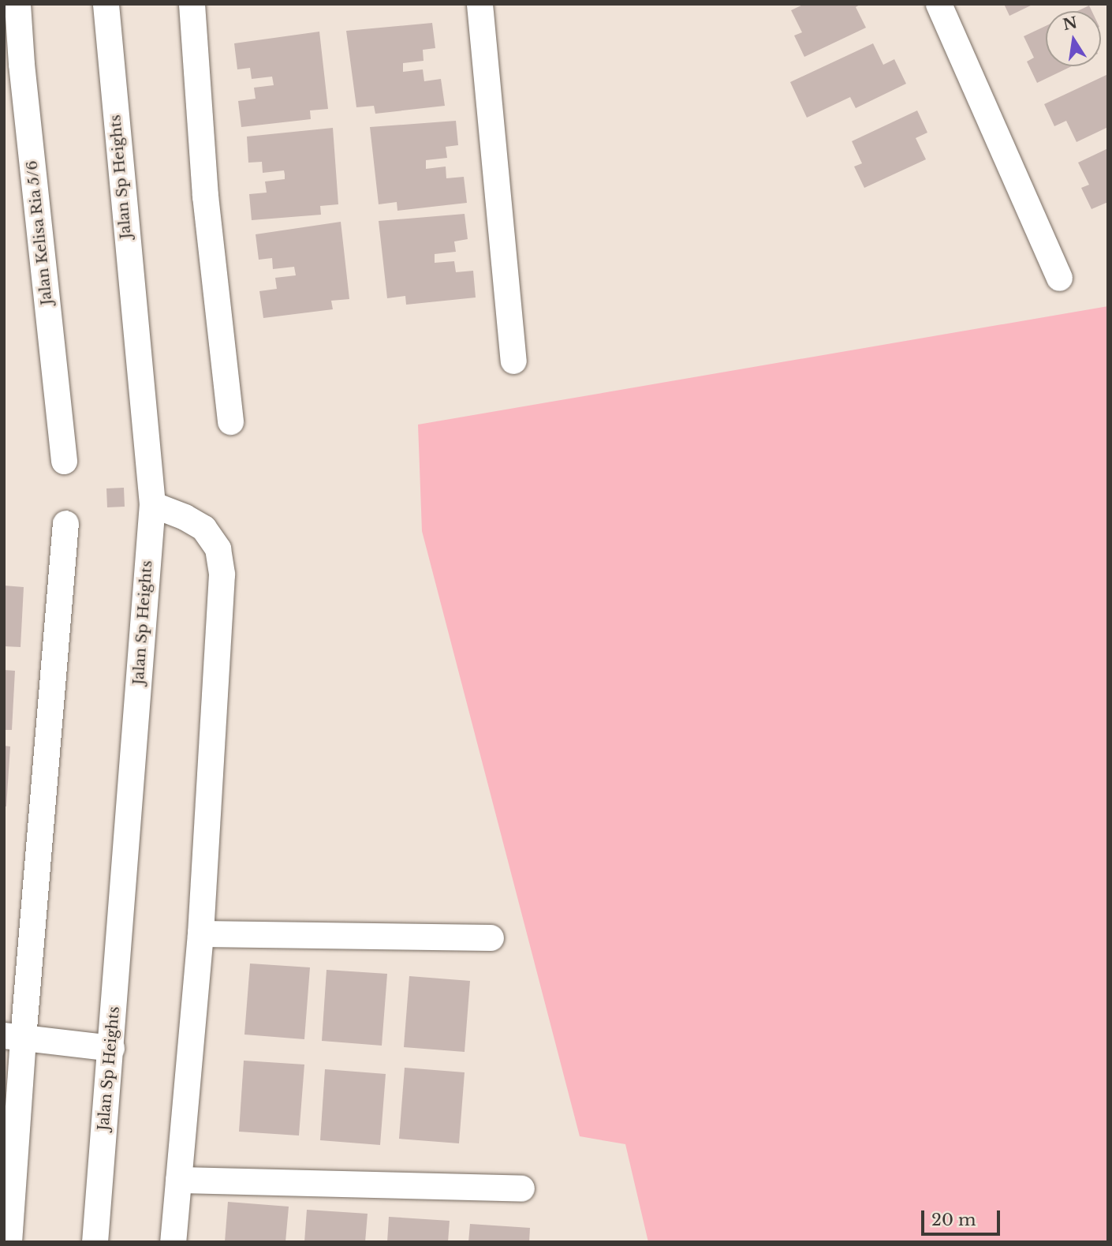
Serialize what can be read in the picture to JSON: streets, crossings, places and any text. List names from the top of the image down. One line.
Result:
{"streets":{"street":["Jalan Sp Heights","Jalan Kelisa Ria 5/6"]},"scale_bar":"20 m","north":"top"}
